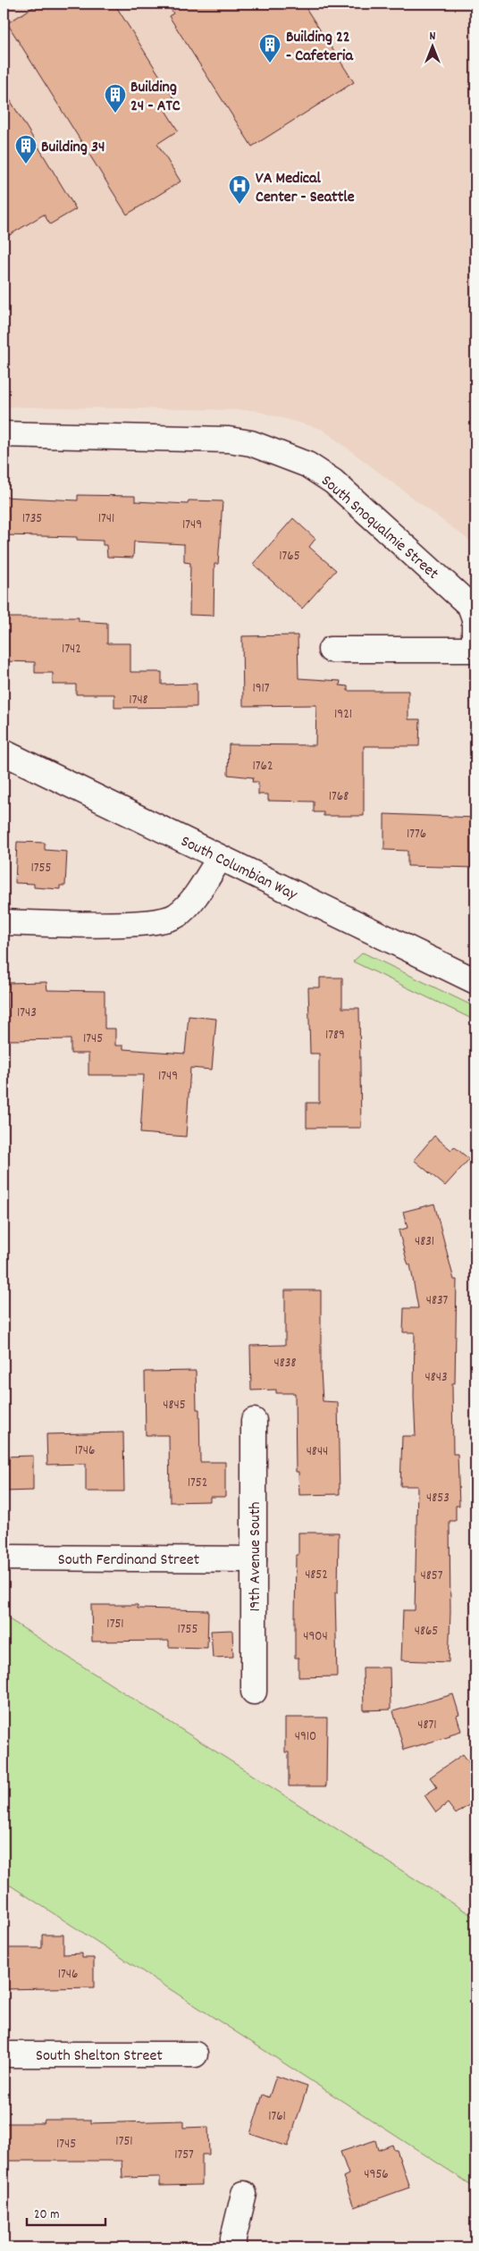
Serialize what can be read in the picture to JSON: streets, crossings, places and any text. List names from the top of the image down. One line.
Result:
{"streets":{"street":["South Snoqualmie Street","South Columbian Way","19th Avenue South","South Ferdinand Street","South Shelton Street"]},"crossings":[["19th Avenue South","South Ferdinand Street"]],"places":{"building":["Building 22 - Cafeteria","Building 24 - ATC","Building 34"],"hospital":["VA Medical Center - Seattle"]},"house_numbers":["1735","1741","1749","1765","1742","1917","1748","1921","1762","1768","1776","1755","1743","1789","1745","1749","4831","4837","4838","4843","4845","1746","4844","1752","4853","4852","4857","1751","1755","4865","4904","4871","4910","1746","1761","1751","1745","1757","4956"],"scale_bar":"20 m","north":"top"}
